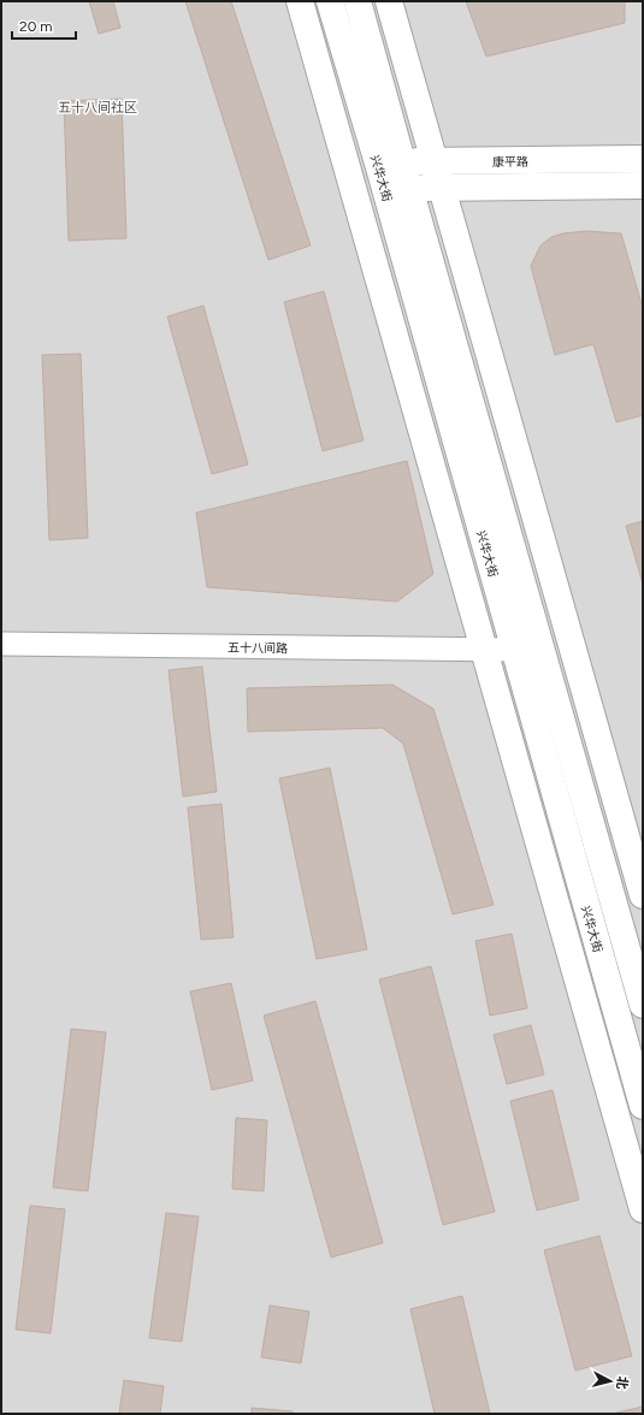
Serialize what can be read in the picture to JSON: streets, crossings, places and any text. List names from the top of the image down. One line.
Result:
{"streets":{"street":["康平路","兴华大街","五十八间路"]},"crossings":[["康平路","兴华大街"],["兴华大街","五十八间路"]],"districts":["五十八间社区"],"scale_bar":"20 m","north":"right"}
